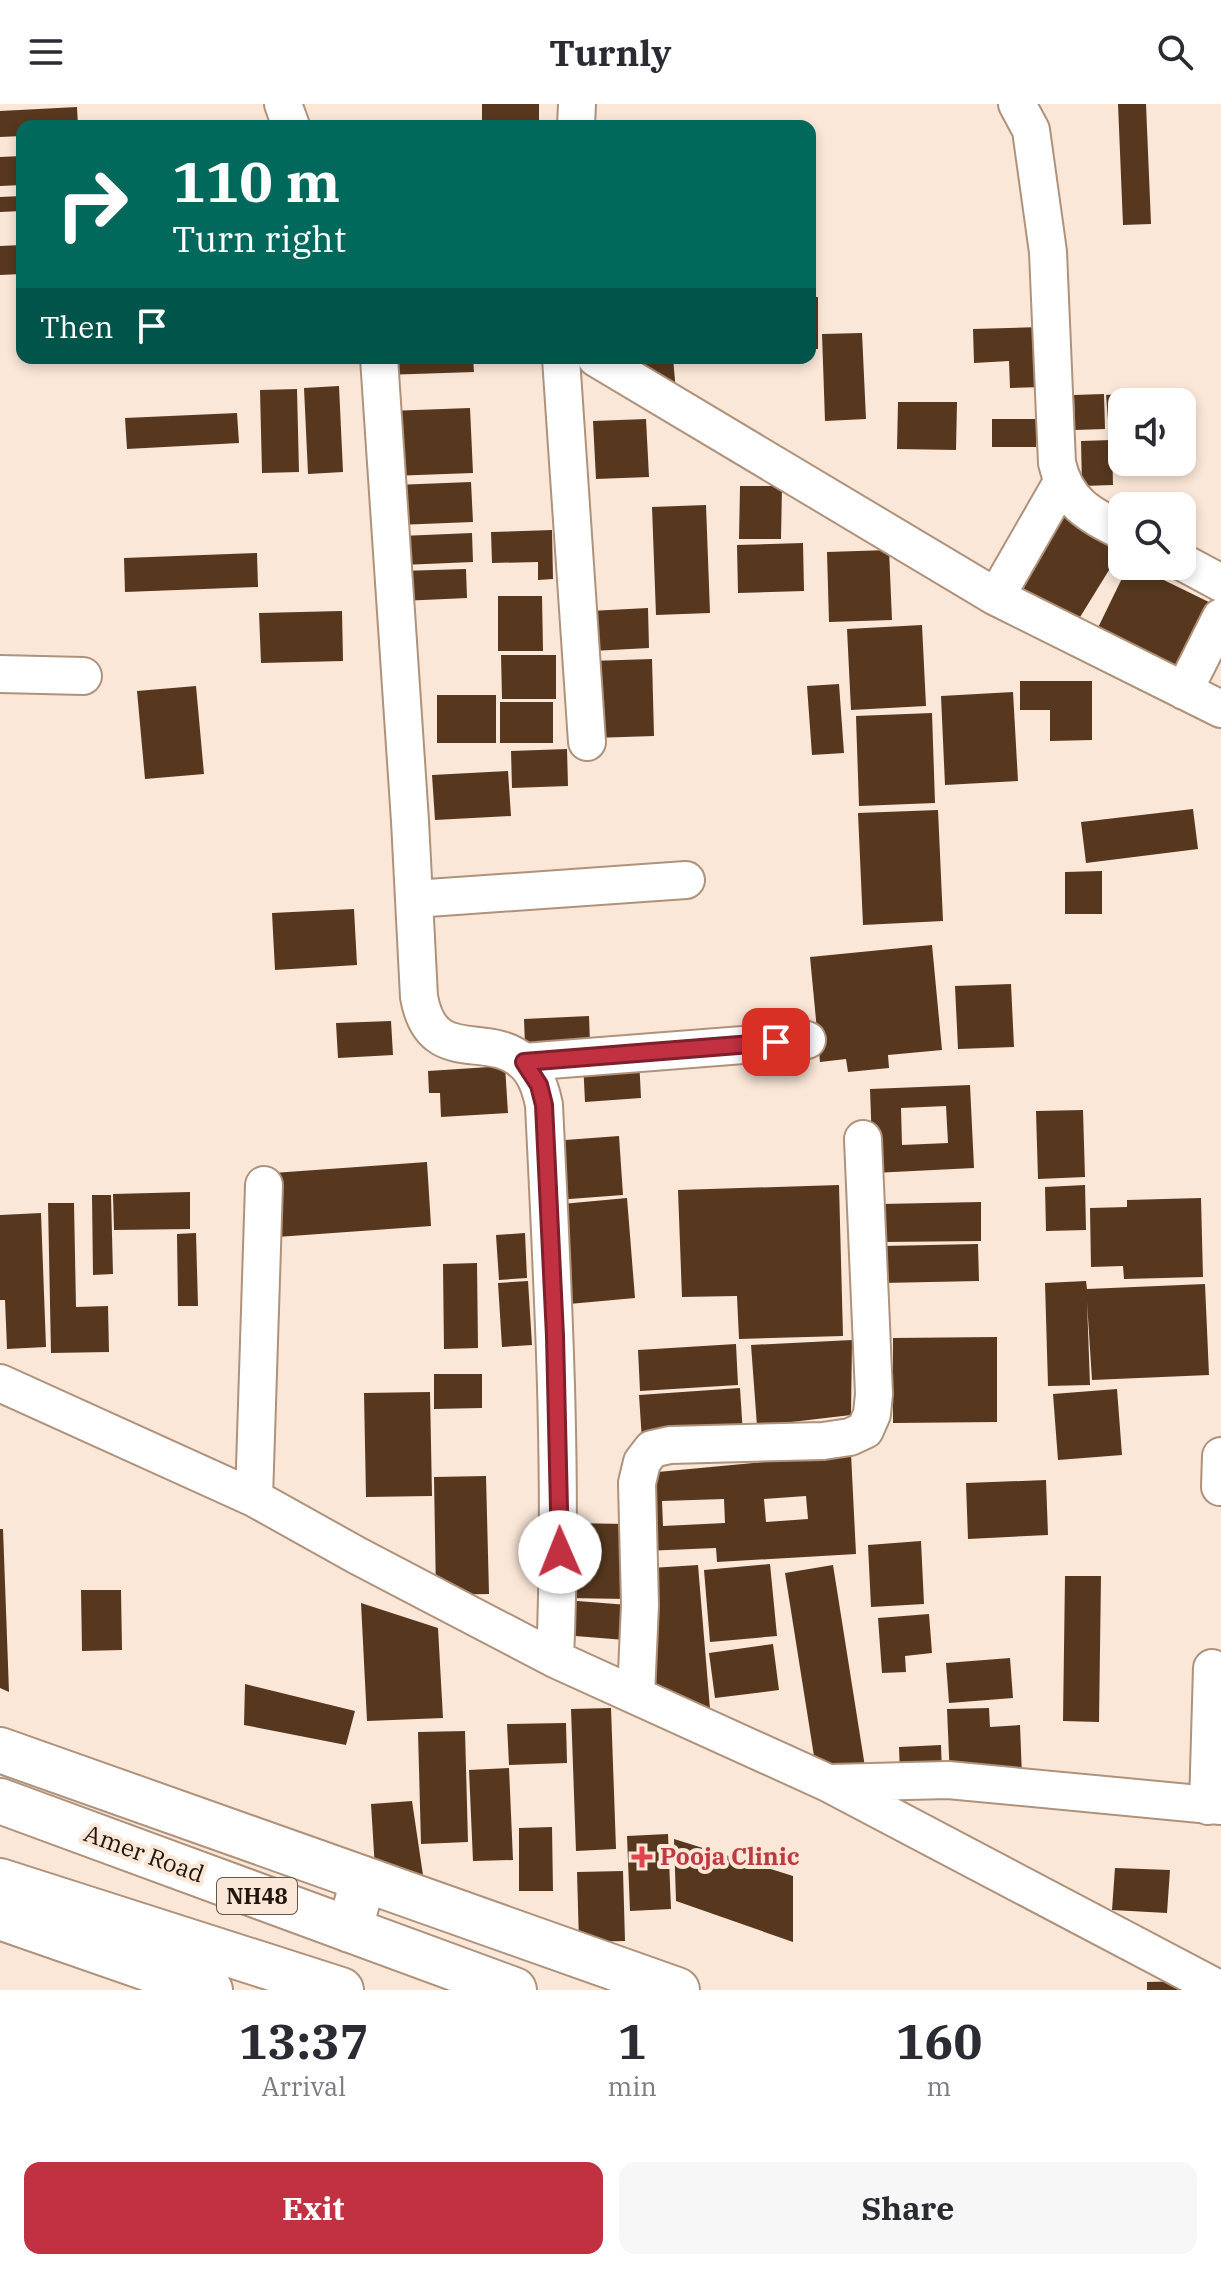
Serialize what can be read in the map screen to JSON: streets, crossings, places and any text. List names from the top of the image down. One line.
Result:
{"streets":{"main road":["Amer Road","NH48"]},"places":{"health":["Pooja Clinic"]},"page":{"header":"Turnly","turn":["110 m","Turn right"],"then":"Then","eta":["13:37","Arrival","1","min","160","m"],"buttons":["Exit","Share"]}}
